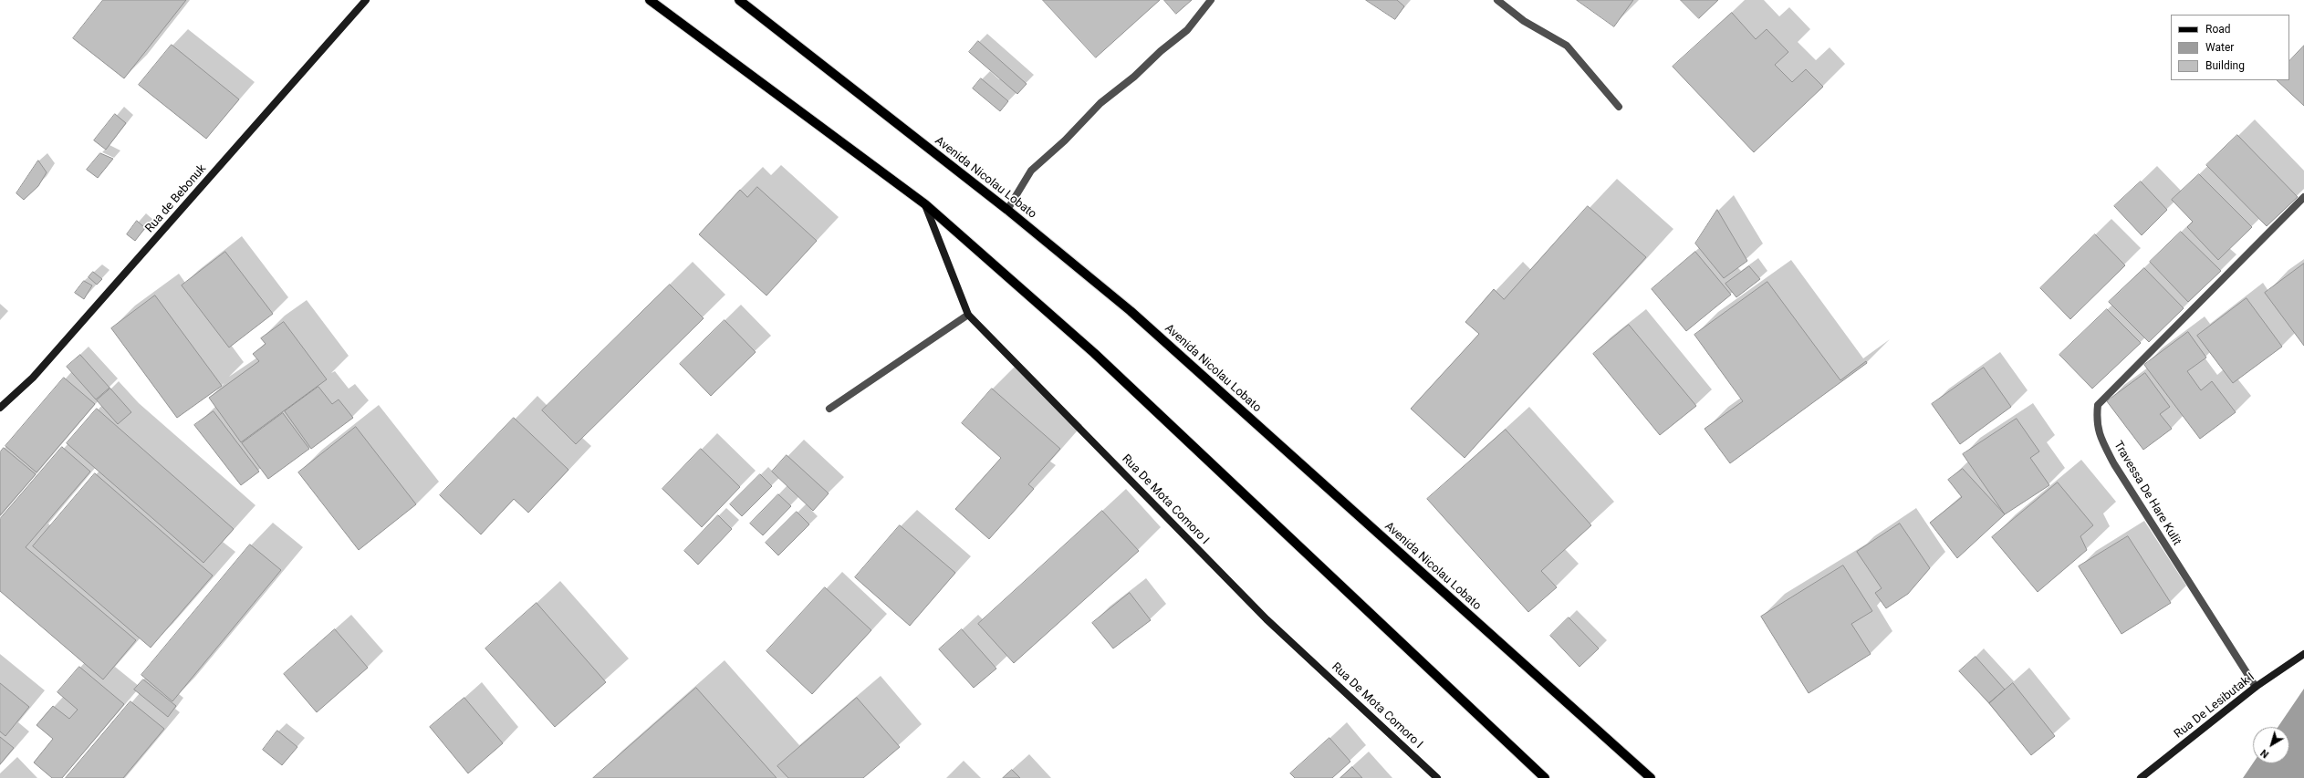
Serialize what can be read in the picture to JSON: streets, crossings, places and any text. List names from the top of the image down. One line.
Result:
{"streets":{"main road":["Avenida Nicolau Lobato"],"street":["Rua de Bebonuk","Travessa De Hare Kulit","Rua De Mota Comoro I","Rua De Lesibutak I"]},"crossings":[["Travessa De Hare Kulit","Rua De Lesibutak I"]],"legend":["Road","Water","Building"],"north":"bottom left"}
